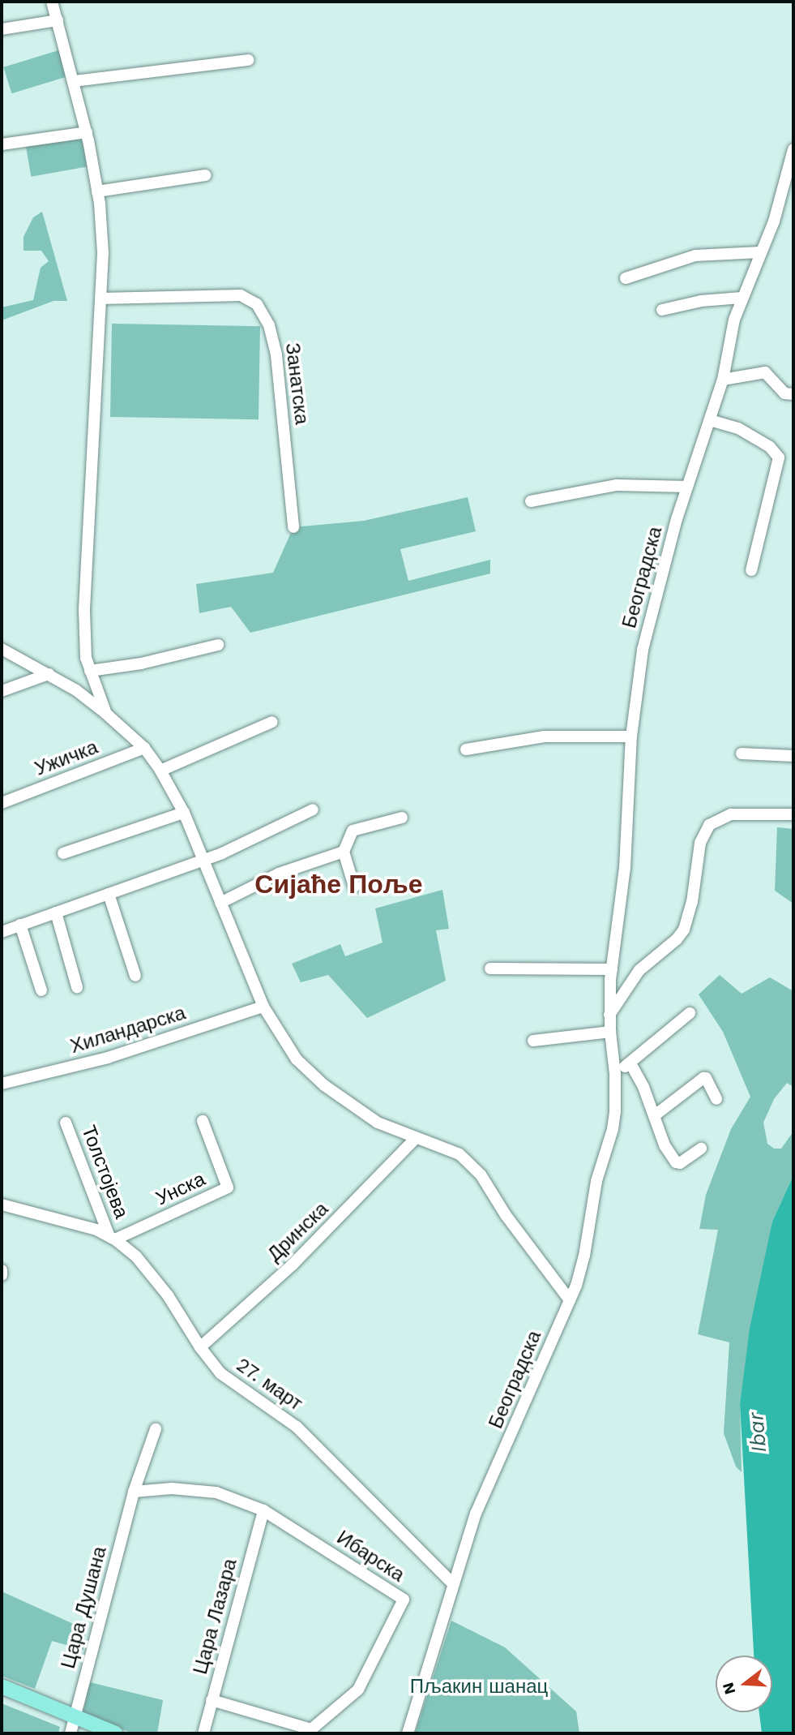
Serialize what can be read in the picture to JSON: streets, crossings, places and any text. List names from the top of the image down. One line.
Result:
{"streets":{"street":["Занатска","Београдска","Ужичка","Хиландарска","Толстојева","Унска","Дринска","27. март","Ибарска","Цара Душана","Цара Лазара"]},"crossings":[["Београдска","27. март"],["Толстојева","Унска"],["Толстојева","27. март"],["Унска","27. март"],["Дринска","27. март"],["Ибарска","Цара Душана"],["Ибарска","Цара Лазара"]],"districts":["Сијаће Поље"],"water":["Ibar"],"parks":["Пљакин шанац"],"north":"left"}
